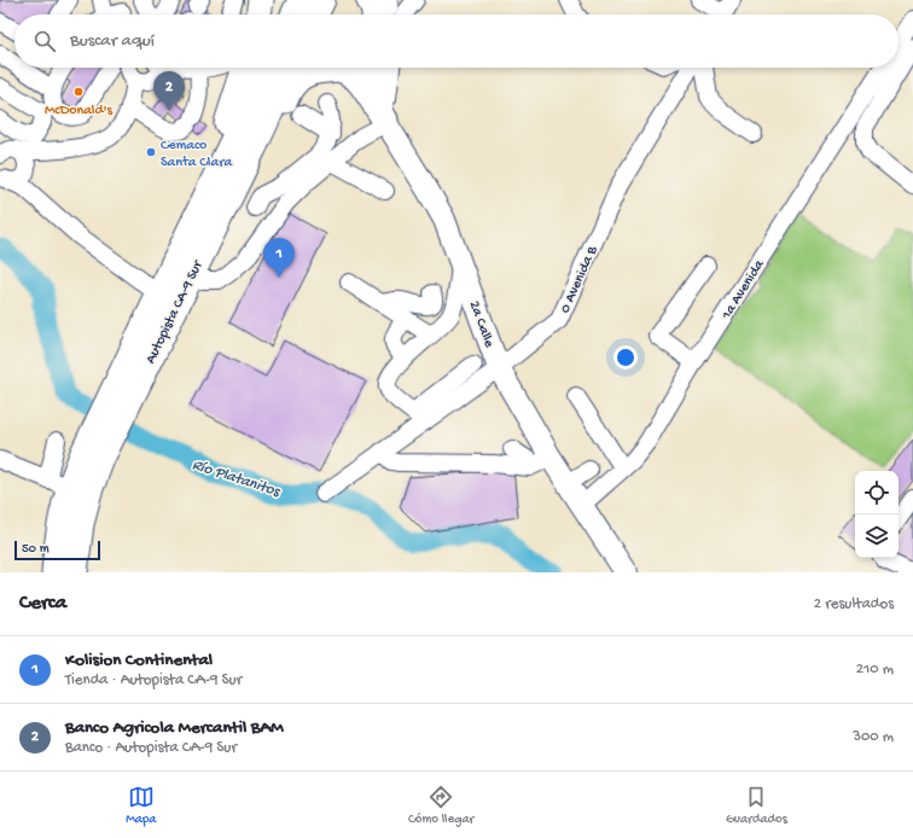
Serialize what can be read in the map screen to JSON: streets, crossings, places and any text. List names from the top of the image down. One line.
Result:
{"streets":{"highway":["Autopista CA-9 Sur"],"main road":["2a Calle"],"street":["0 Avenida B","1a Avenida"]},"crossings":[["0 Avenida B","2a Calle"],["1a Avenida","2a Calle"]],"water":["Río Platanitos"],"places":["McDonald's","Cemaco Santa Clara"],"scale_bar":"50 m","page":{"search":"Buscar aquí","pins":["2","1"],"scale":"50 m","heading":["Cerca","2 resultados"],"list":[{"mark":"1","name":"Kolision Continental","note":"Tienda · Autopista CA-9 Sur","value":"210 m"},{"mark":"2","name":"Banco Agricola Mercantil BAM","note":"Banco · Autopista CA-9 Sur","value":"300 m"}],"nav":["Mapa","Cómo llegar","Guardados"]}}
